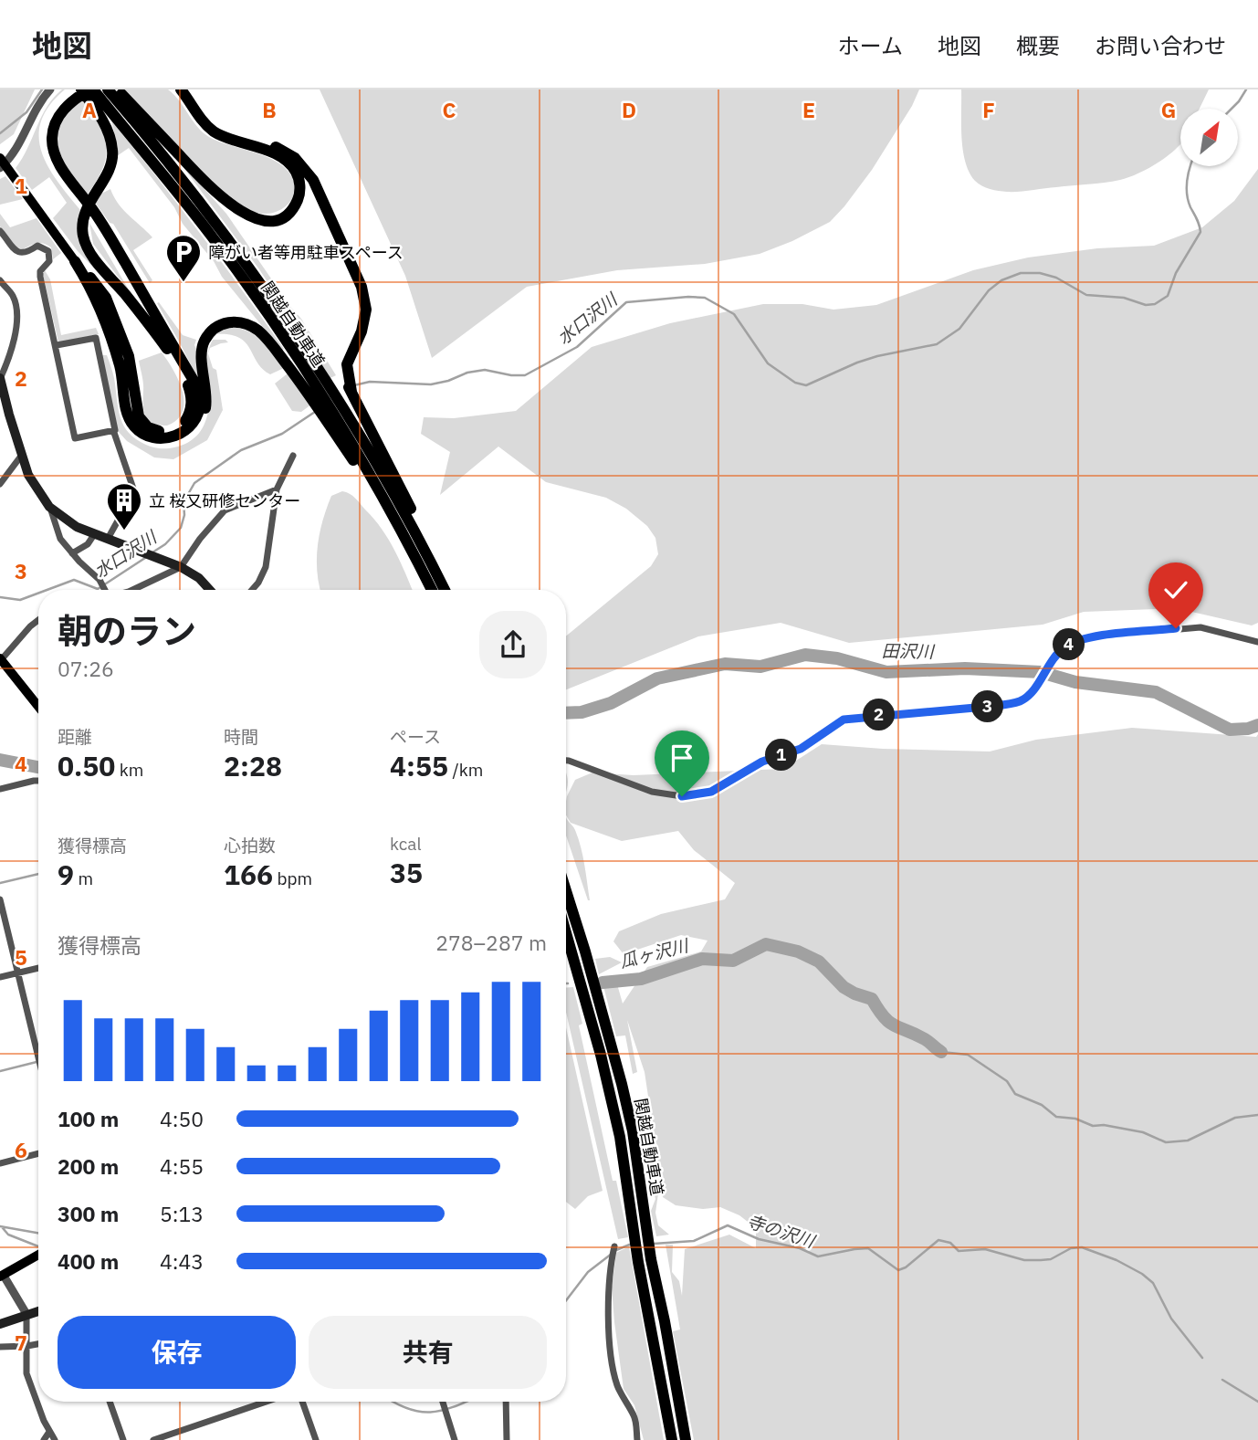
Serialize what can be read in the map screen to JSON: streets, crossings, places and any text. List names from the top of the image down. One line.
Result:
{"streets":{"highway":["関越自動車道"]},"water":["水口沢川","田沢川","瓜ヶ沢川","寺の沢川"],"places":{"parking":["障がい者等用駐車スペース"],"building":["立 桜又研修センター"]},"north":"top right","page":{"header":"地図","nav":["ホーム","地図","概要","お問い合わせ"],"heading":["朝のラン","07:26"],"pins":["4","3","2","1"],"stats":[["距離","0.50 km"],["時間","2:28"],["ペース","4:55 /km"],["獲得標高","9 m"],["心拍数","166 bpm"],["kcal","35"]],"chart":["獲得標高","278–287 m"],"list":[{"name":"100 m","note":"4:50"},{"name":"200 m","note":"4:55"},{"name":"300 m","note":"5:13"},{"name":"400 m","note":"4:43"}],"buttons":["保存","共有"]},"grid":{"columns":["A","B","C","D","E","F","G"],"rows":["1","2","3","4","5","6","7"]}}
